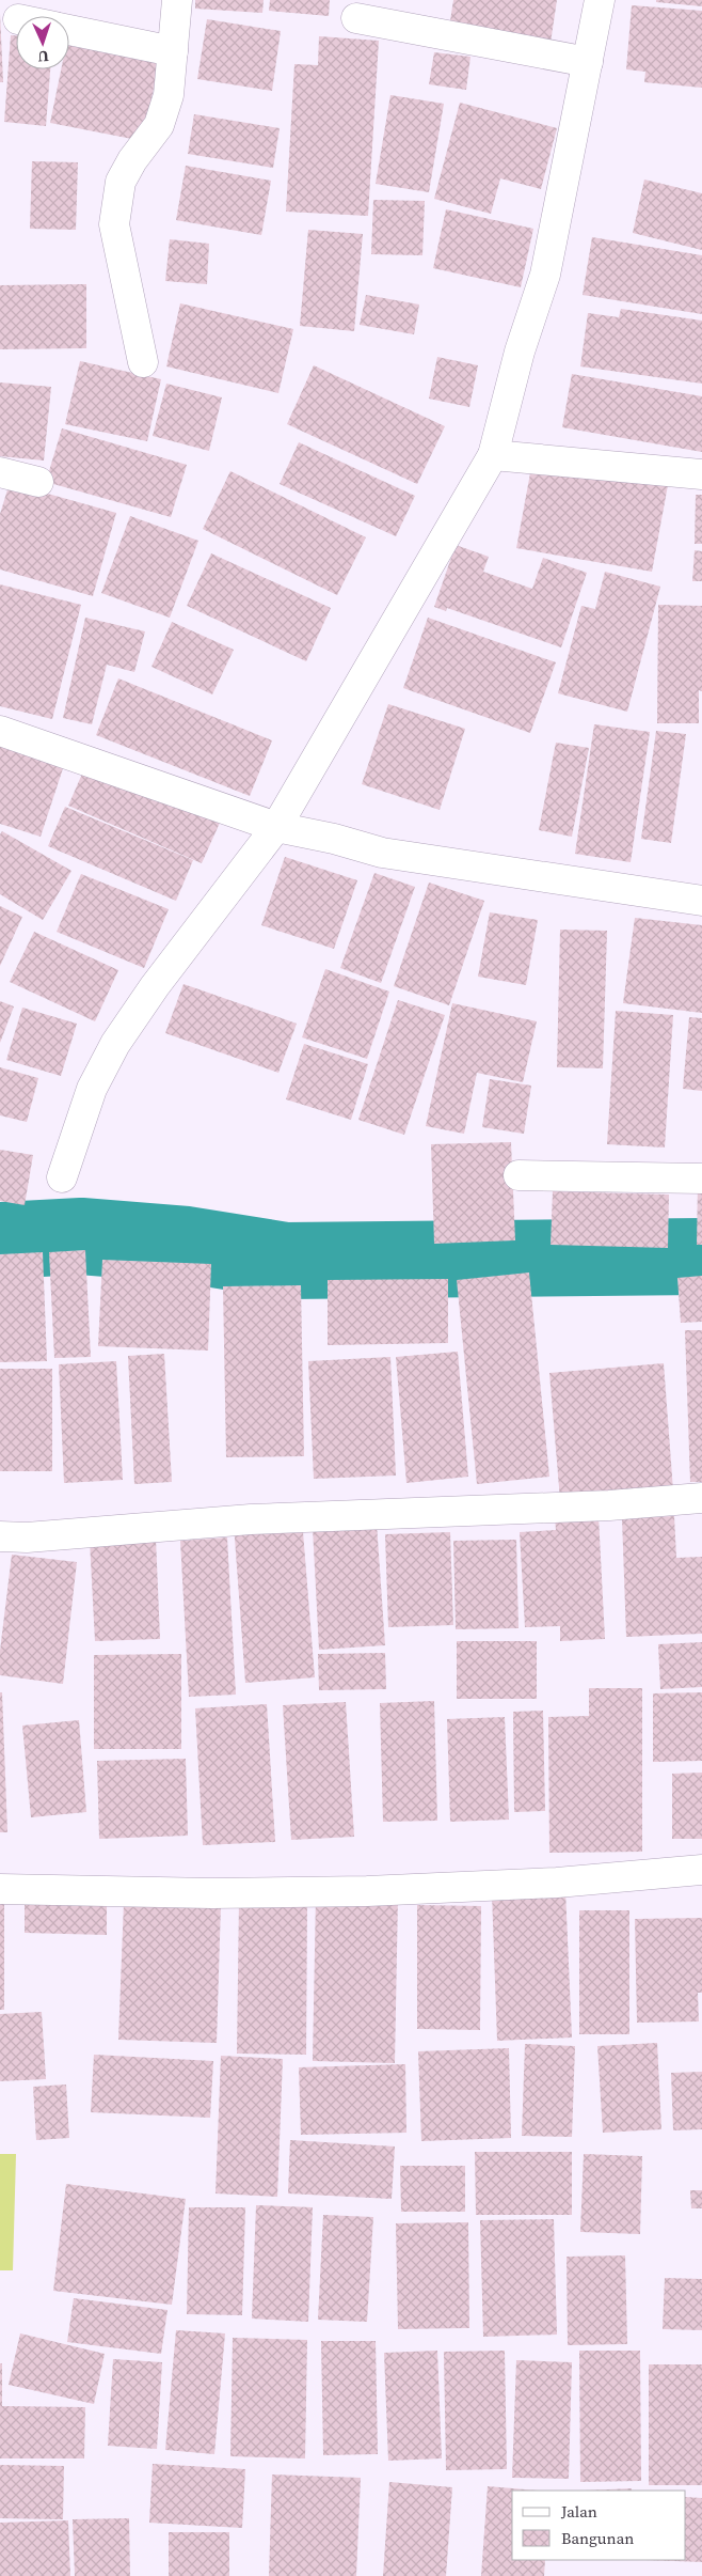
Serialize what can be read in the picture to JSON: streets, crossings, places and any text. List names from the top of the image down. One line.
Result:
{"legend":["Jalan","Bangunan"],"north":"bottom"}
